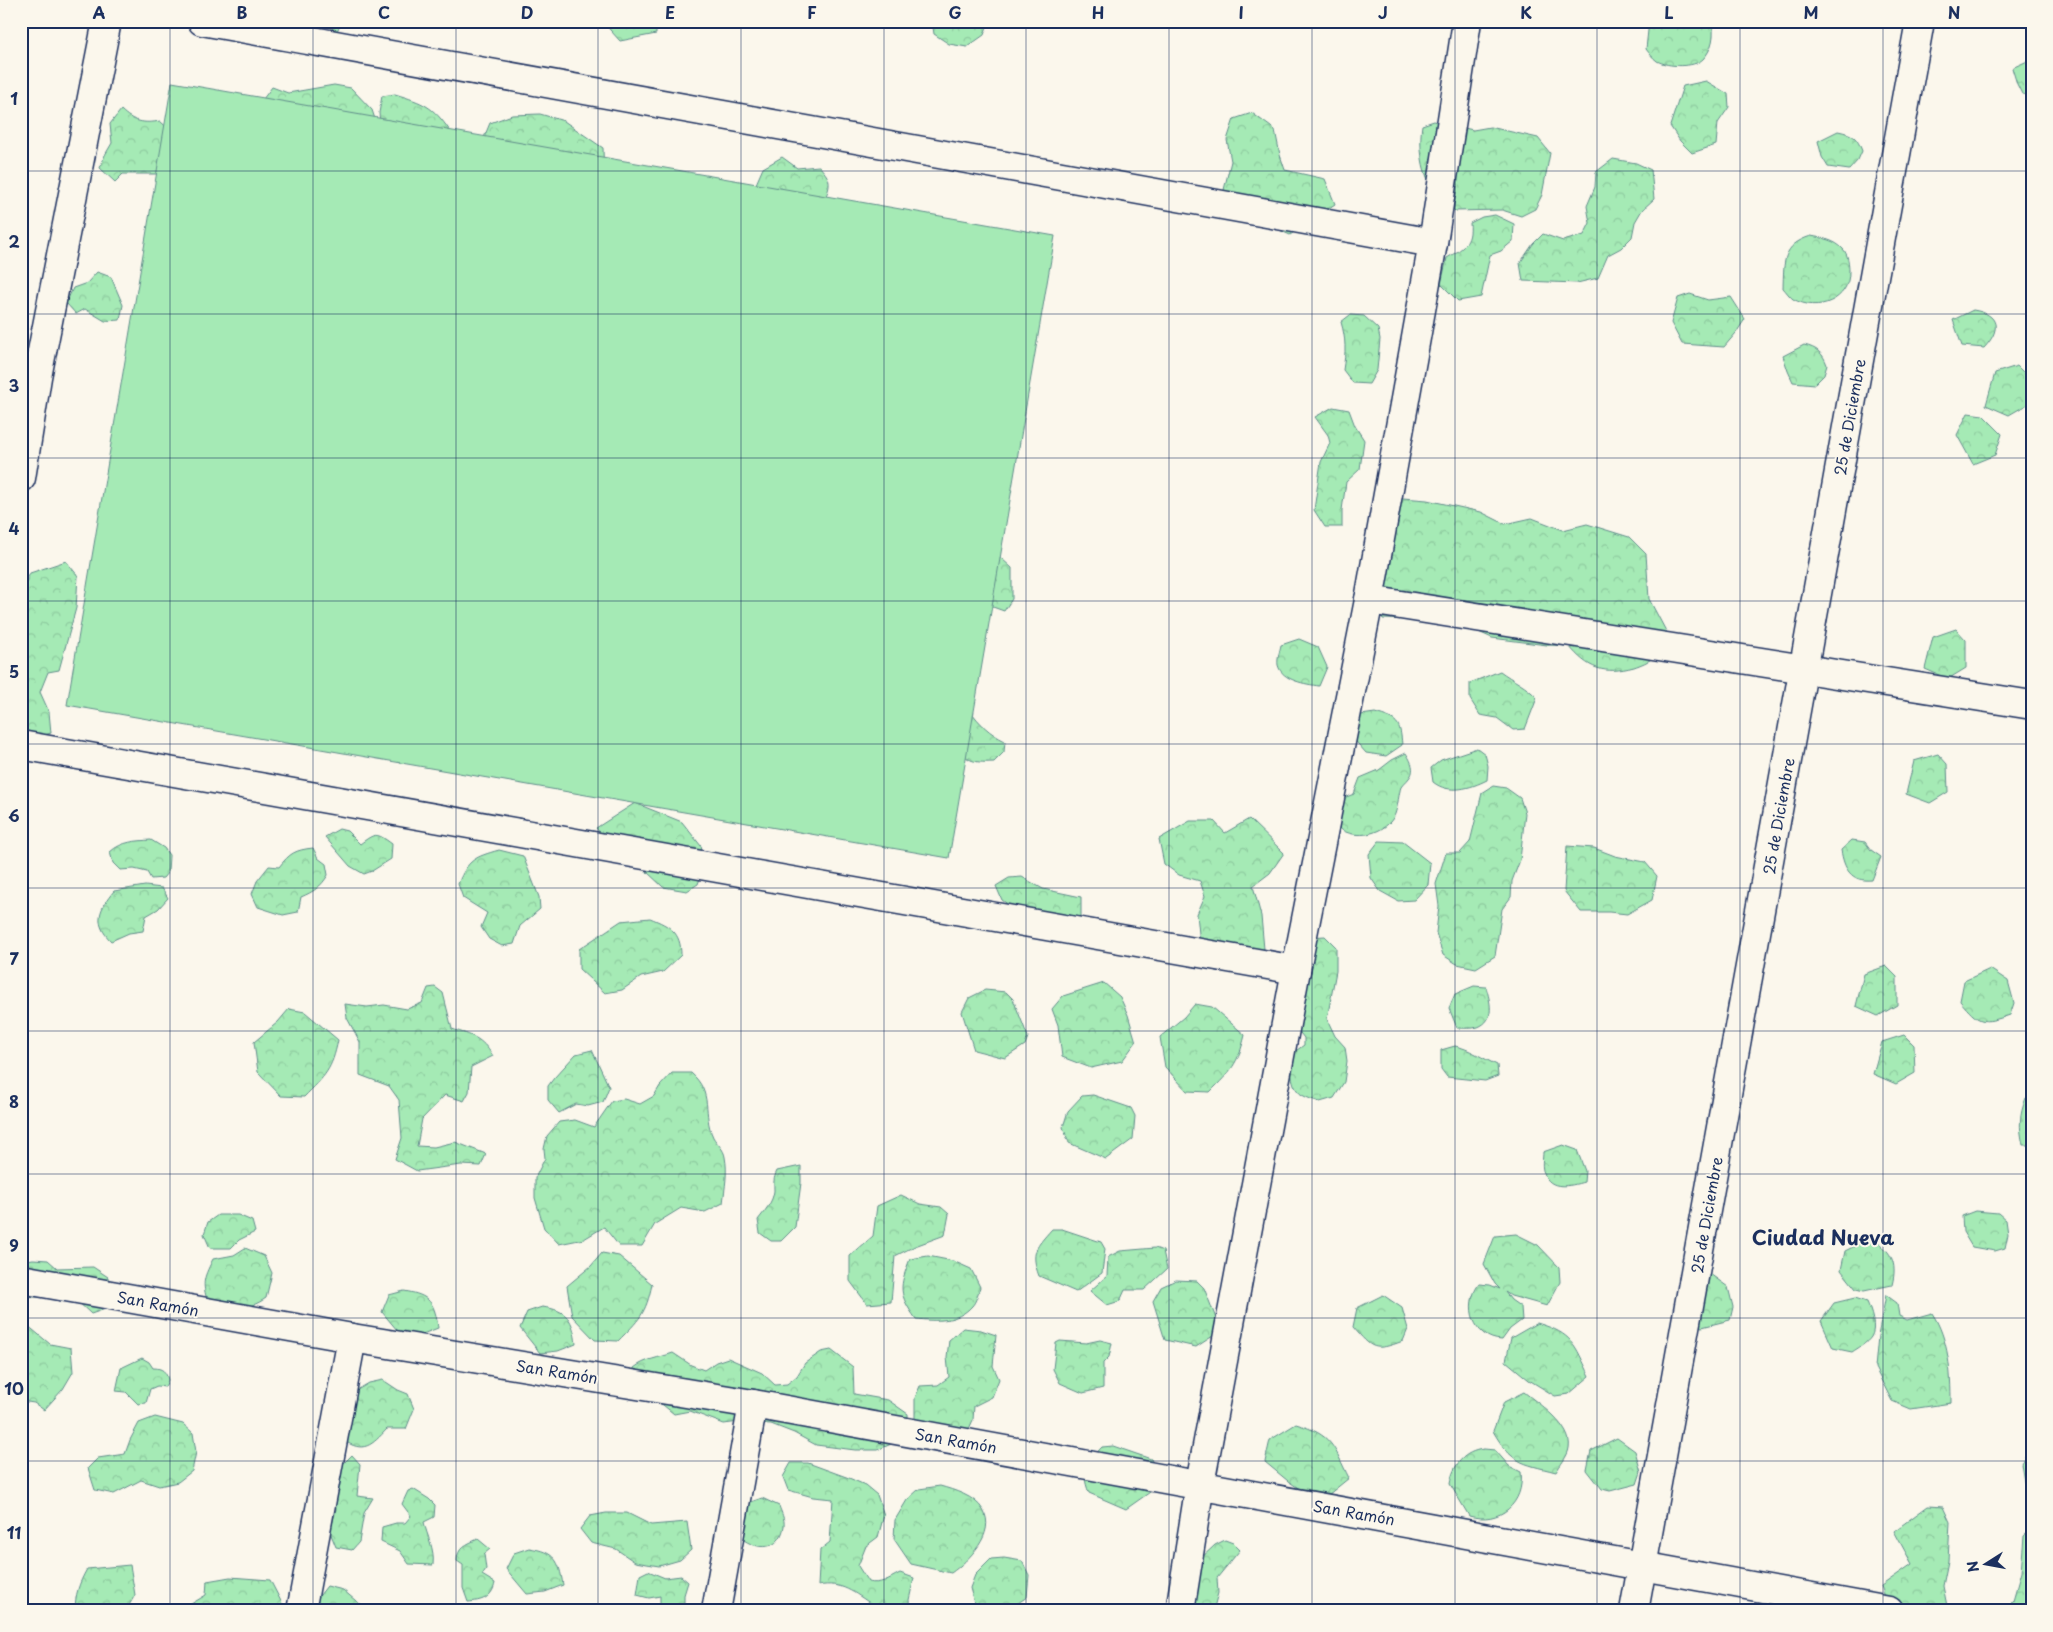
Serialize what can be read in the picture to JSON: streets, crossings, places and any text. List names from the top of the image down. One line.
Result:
{"streets":{"street":["25 de Diciembre","San Ramón"]},"crossings":[["25 de Diciembre","San Ramón"]],"districts":["Ciudad Nueva"],"north":"left","grid":{"columns":["A","B","C","D","E","F","G","H","I","J","K","L","M","N"],"rows":["1","2","3","4","5","6","7","8","9","10","11"]}}
